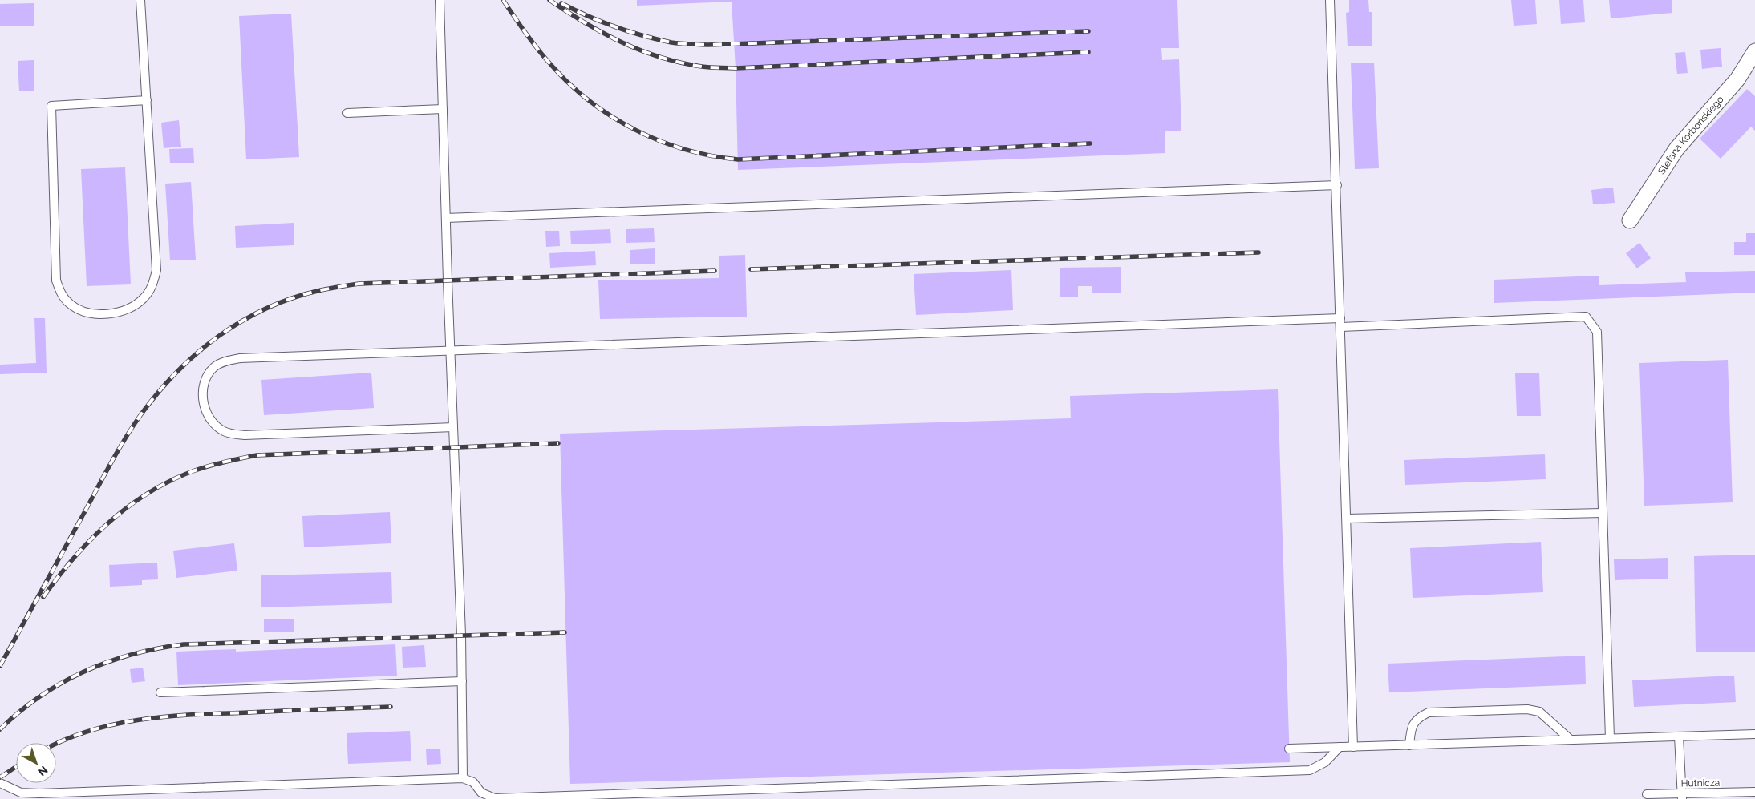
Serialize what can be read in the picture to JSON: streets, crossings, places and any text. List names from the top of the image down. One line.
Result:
{"streets":{"street":["Stefana Korbońskiego"],"lane":["Hutnicza"]},"north":"bottom right"}
